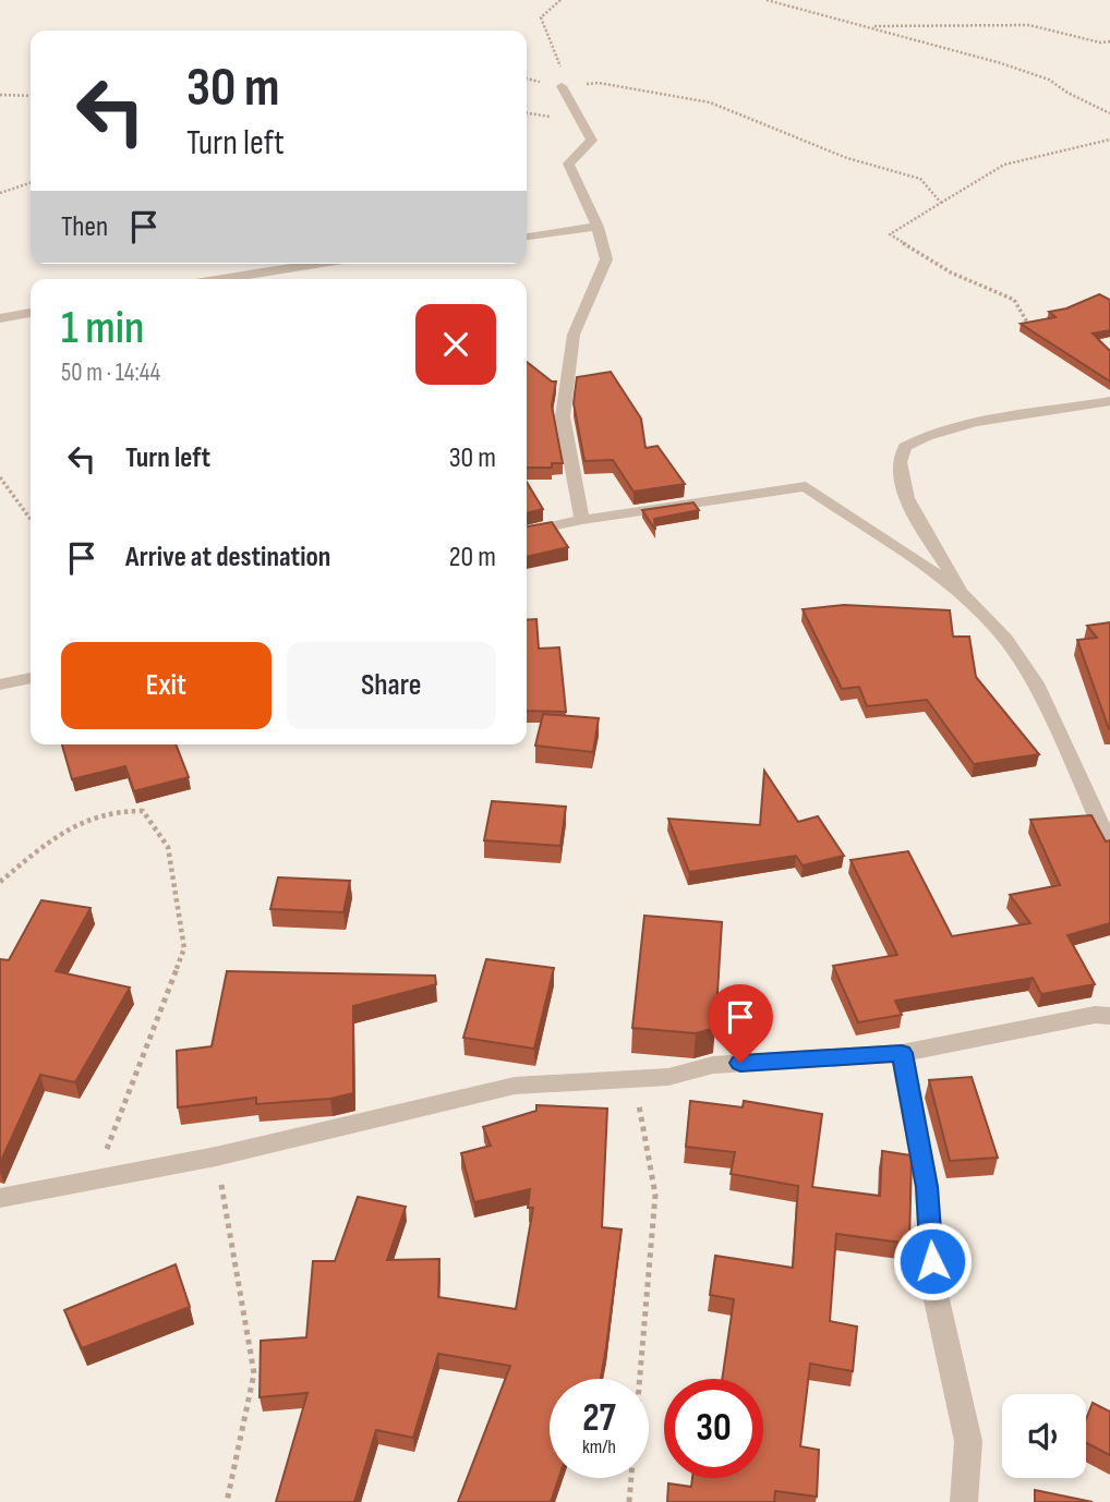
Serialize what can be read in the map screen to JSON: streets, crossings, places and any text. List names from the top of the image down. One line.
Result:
{"page":{"turn":["30 m","Turn left"],"then":"Then","heading":["1 min","50 m · 14:44"],"list":[{"name":"Turn left","value":"30 m"},{"name":"Arrive at destination","value":"20 m"}],"buttons":["Exit","Share"],"speed":"27 km/h","limit":"30"}}
